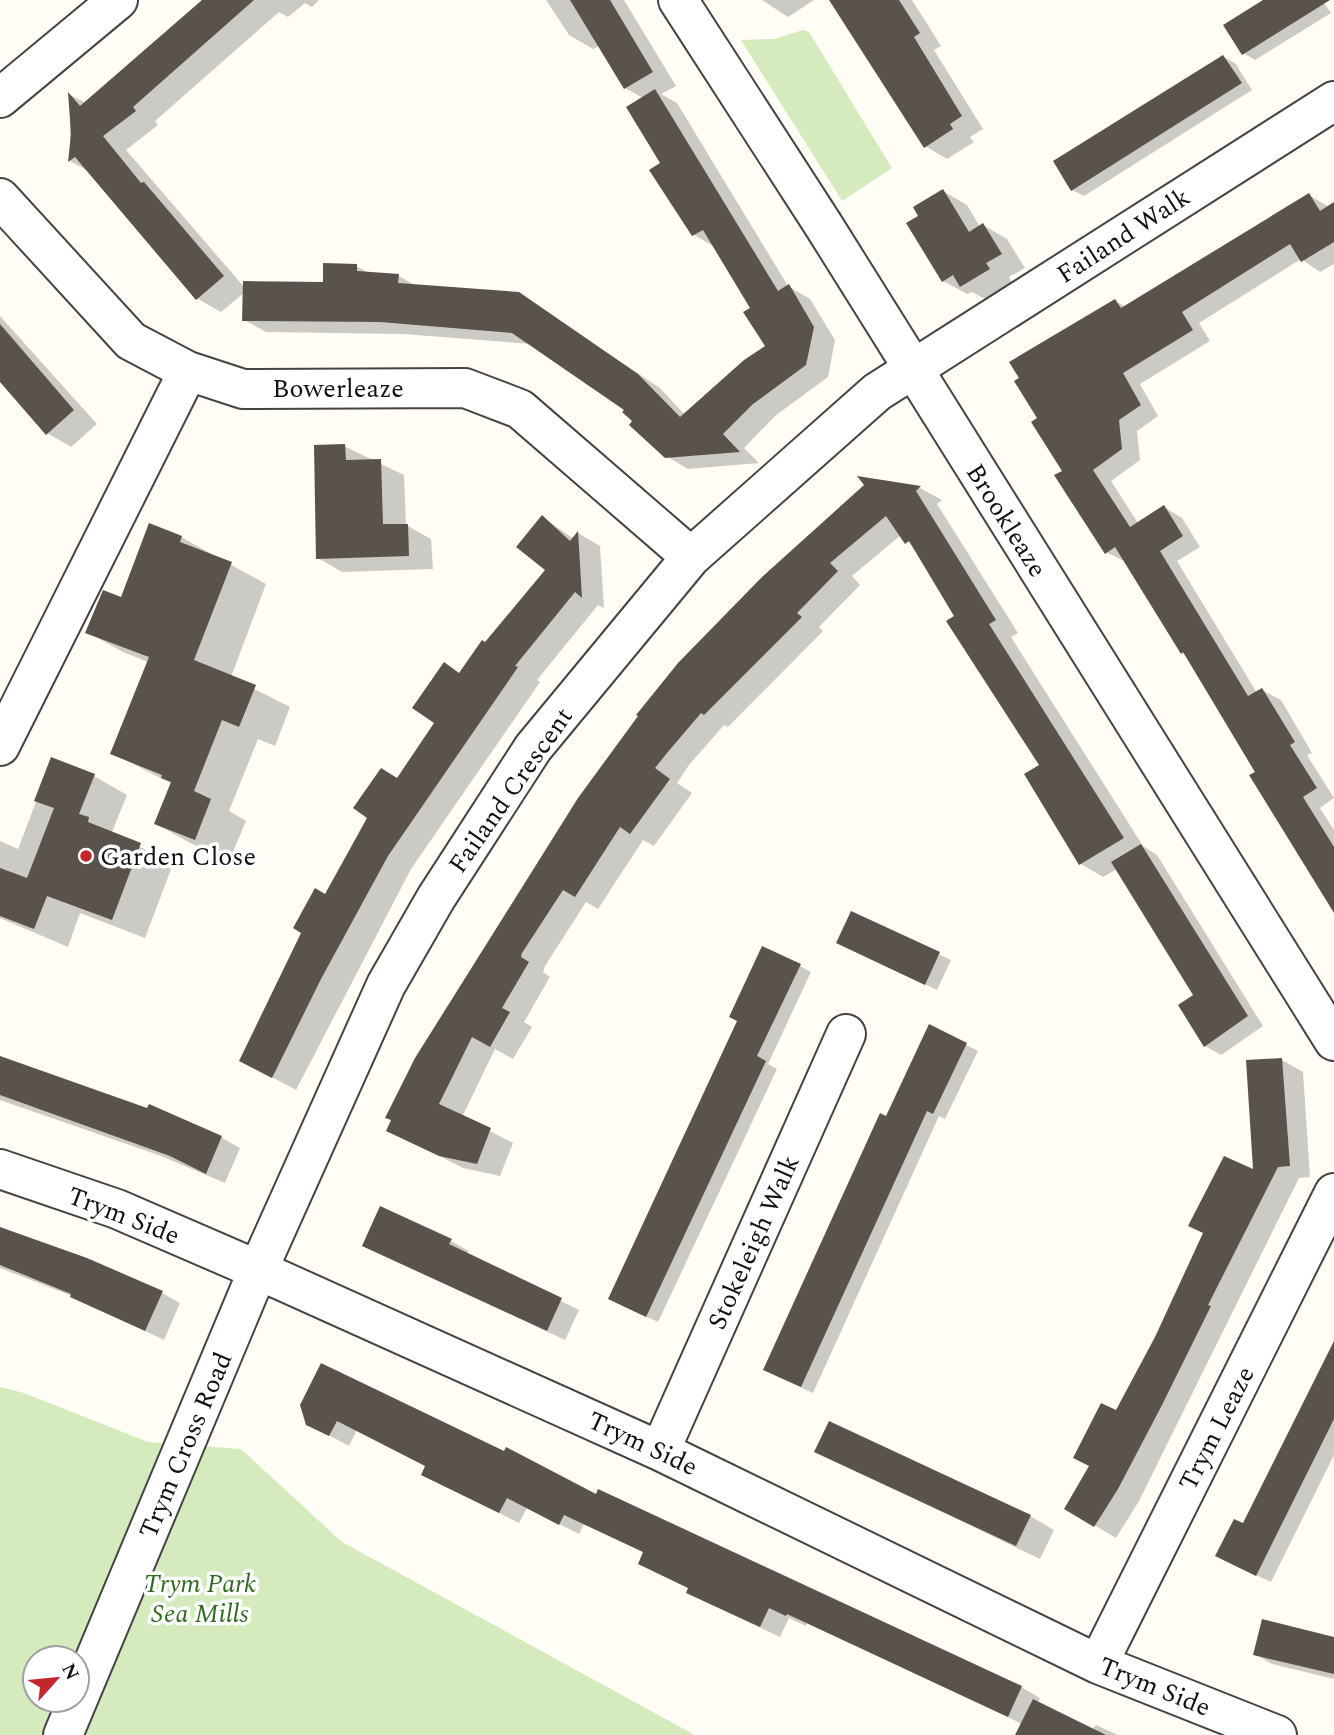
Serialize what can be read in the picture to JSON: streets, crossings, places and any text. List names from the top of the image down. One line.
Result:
{"streets":{"street":["Failand Walk","Bowerleaze","Brookleaze","Failand Crescent","Trym Side","Stokeleigh Walk","Trym Leaze","Trym Cross Road"]},"crossings":[["Failand Walk","Brookleaze"],["Failand Walk","Failand Crescent"],["Bowerleaze","Failand Crescent"],["Brookleaze","Failand Crescent"],["Failand Crescent","Trym Side"],["Failand Crescent","Trym Cross Road"],["Trym Side","Stokeleigh Walk"],["Trym Side","Trym Leaze"],["Trym Side","Trym Cross Road"]],"parks":["Trym Park Sea Mills"],"places":["Garden Close"],"north":"top right"}
